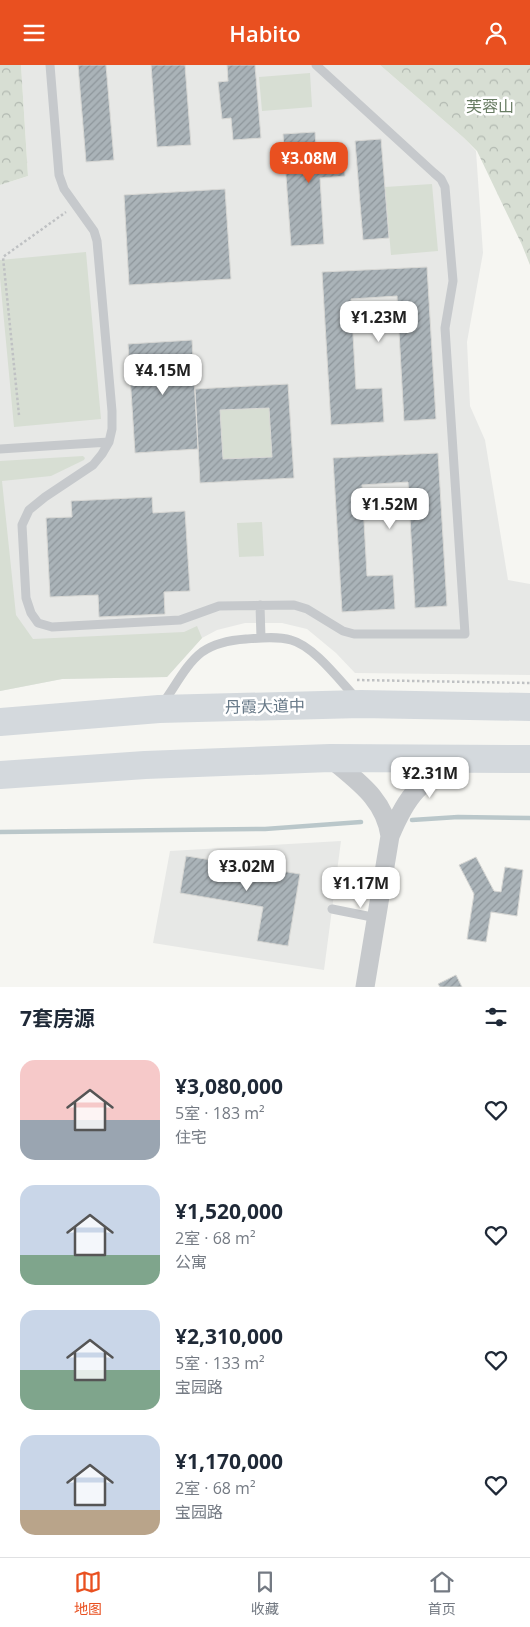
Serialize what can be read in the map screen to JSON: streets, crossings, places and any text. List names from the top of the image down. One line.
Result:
{"streets":{"main road":["丹霞大道中"]},"parks":["芙蓉山"],"page":{"header":"Habito","price":["¥3.08M","¥1.23M","¥4.15M","¥1.52M","¥2.31M","¥3.02M","¥1.17M"],"heading":"7套房源","list":[{"name":"¥3,080,000","note":"5室 · 183 m² · 住宅"},{"name":"¥1,520,000","note":"2室 · 68 m² · 公寓"},{"name":"¥2,310,000","note":"5室 · 133 m² · 宝园路"},{"name":"¥1,170,000","note":"2室 · 68 m² · 宝园路"}],"tabs":["地图","收藏","首页"]}}
